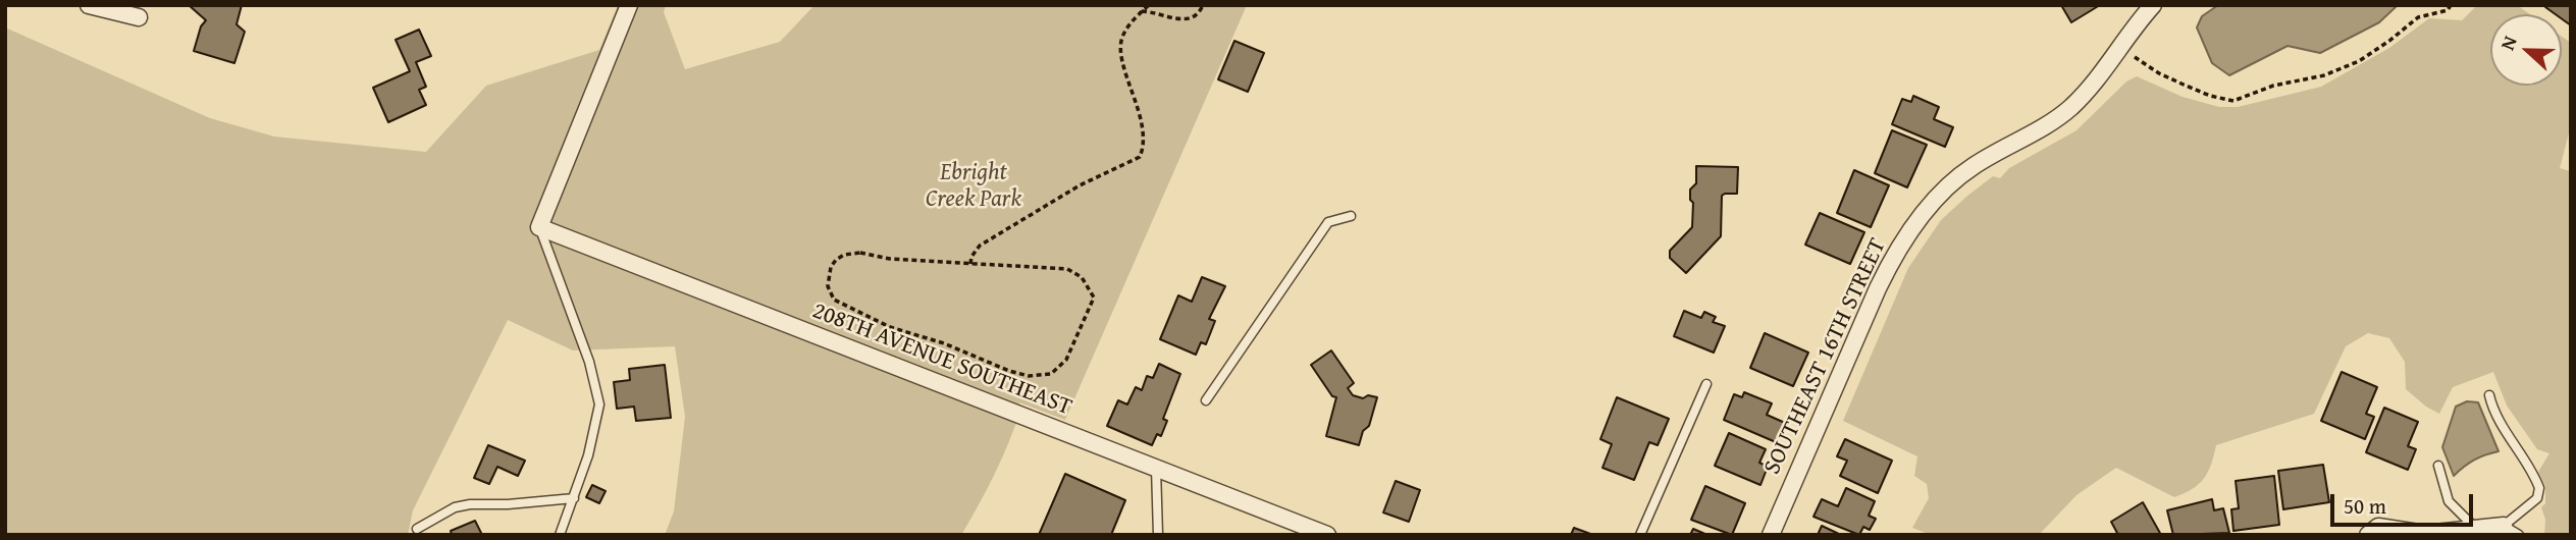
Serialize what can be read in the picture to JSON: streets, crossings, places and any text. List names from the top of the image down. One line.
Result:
{"streets":{"street":["SOUTHEAST 16TH STREET","208TH AVENUE SOUTHEAST"]},"parks":["Ebright Creek Park"],"scale_bar":"50 m","north":"left"}
